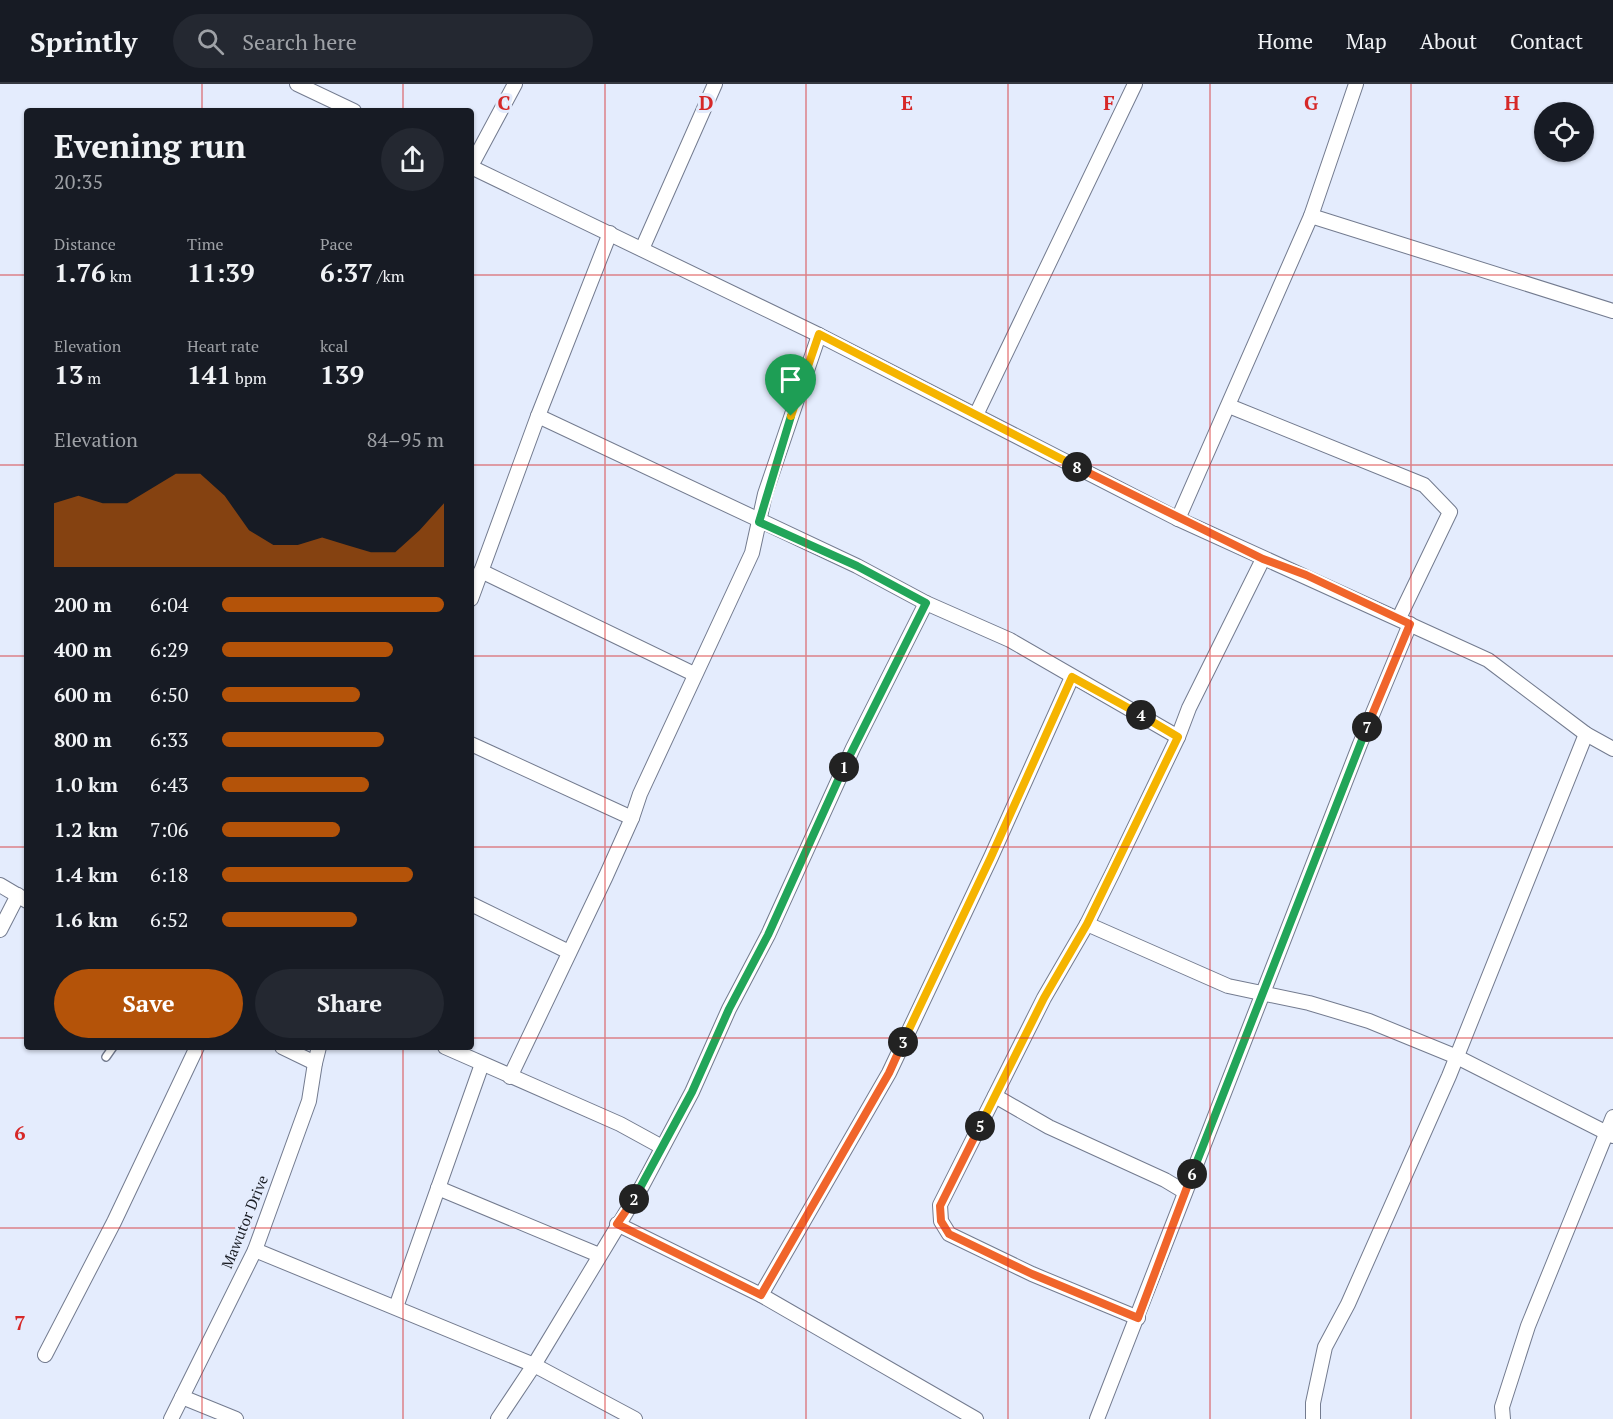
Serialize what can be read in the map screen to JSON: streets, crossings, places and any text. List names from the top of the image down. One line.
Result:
{"streets":{"street":["Mawutor Drive"]},"page":{"header":"Sprintly","search":"Search here","nav":["Home","Map","About","Contact"],"heading":["Evening run","20:35"],"stats":[["Distance","1.76 km"],["Time","11:39"],["Pace","6:37 /km"],["Elevation","13 m"],["Heart rate","141 bpm"],["kcal","139"]],"chart":["Elevation","84–95 m"],"pins":["8","4","7","1","3","5","6","2"],"list":[{"name":"200 m","note":"6:04"},{"name":"400 m","note":"6:29"},{"name":"600 m","note":"6:50"},{"name":"800 m","note":"6:33"},{"name":"1.0 km","note":"6:43"},{"name":"1.2 km","note":"7:06"},{"name":"1.4 km","note":"6:18"},{"name":"1.6 km","note":"6:52"}],"buttons":["Save","Share"]},"grid":{"columns":["C","D","E","F","G","H"],"rows":["6","7"]}}
